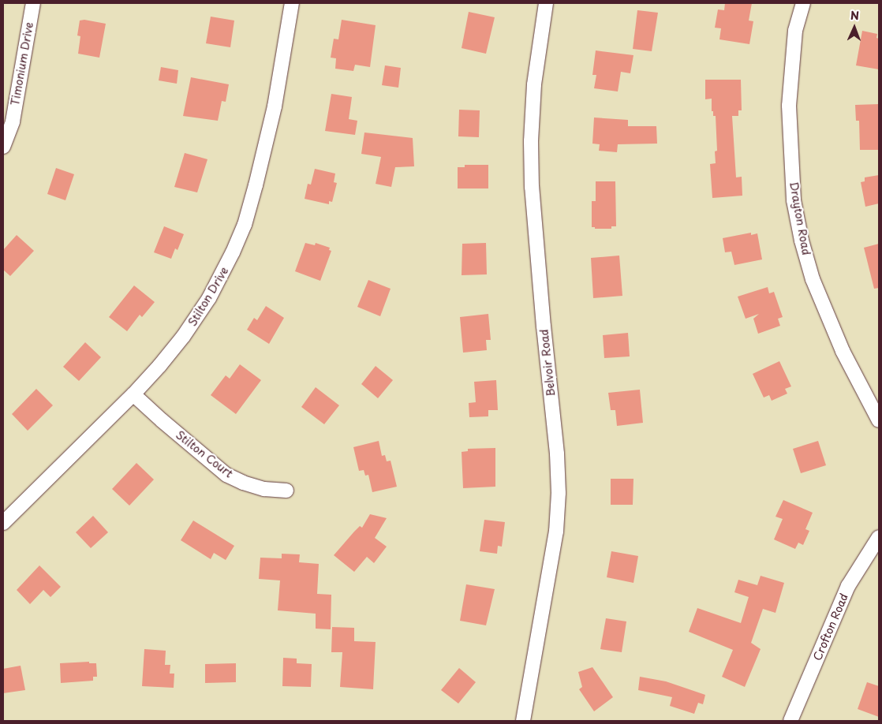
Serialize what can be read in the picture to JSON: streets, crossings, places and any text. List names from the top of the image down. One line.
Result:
{"streets":{"street":["Timonium Drive","Drayton Road","Stilton Drive","Belvoir Road","Stilton Court","Crofton Road"]},"crossings":[["Stilton Drive","Stilton Court"]],"north":"top"}
